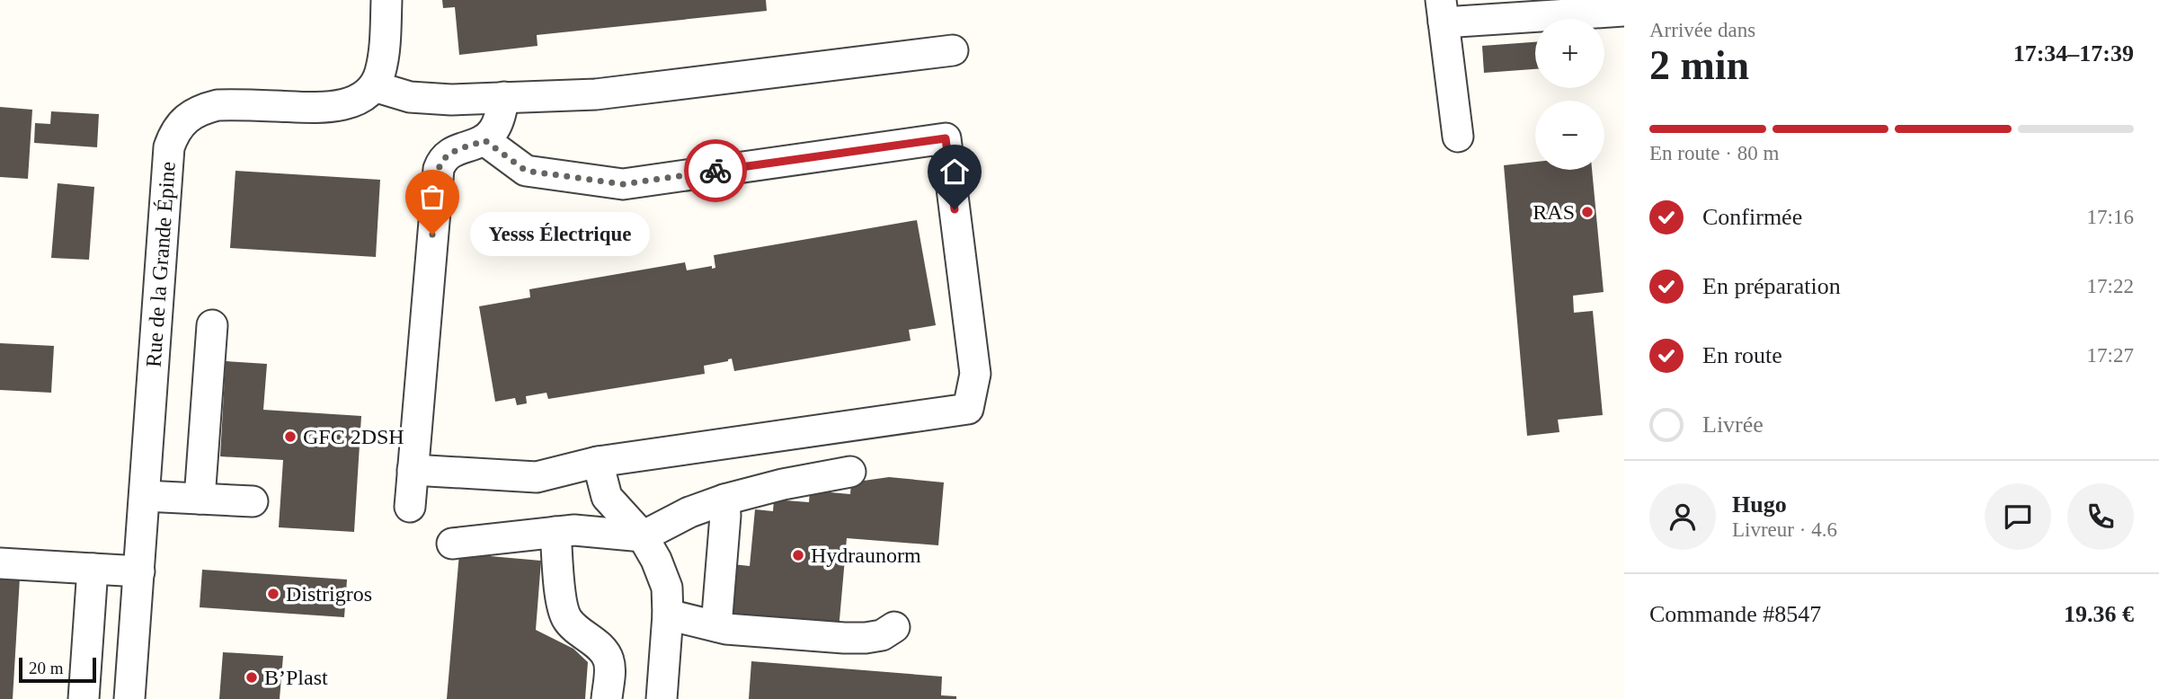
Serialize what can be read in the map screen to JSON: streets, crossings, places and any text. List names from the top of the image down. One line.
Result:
{"streets":{"street":["Rue de la Grande Épine"]},"places":["RAS","Yesss Électrique","GFC 2DSH","Hydraunorm","Distrigros","B’Plast"],"scale_bar":"20 m","page":{"heading":["2 min","Arrivée dans","17:34–17:39"],"panel":["Hugo","Livreur · 4.6","Commande #8547","19.36 €"],"map_buttons":["+","−"],"bar":"En route · 80 m","list":[["Confirmée","17:16"],["En préparation","17:22"],["En route","17:27"],"Livrée"],"bubble":"Yesss Électrique","scale":"20 m"}}
